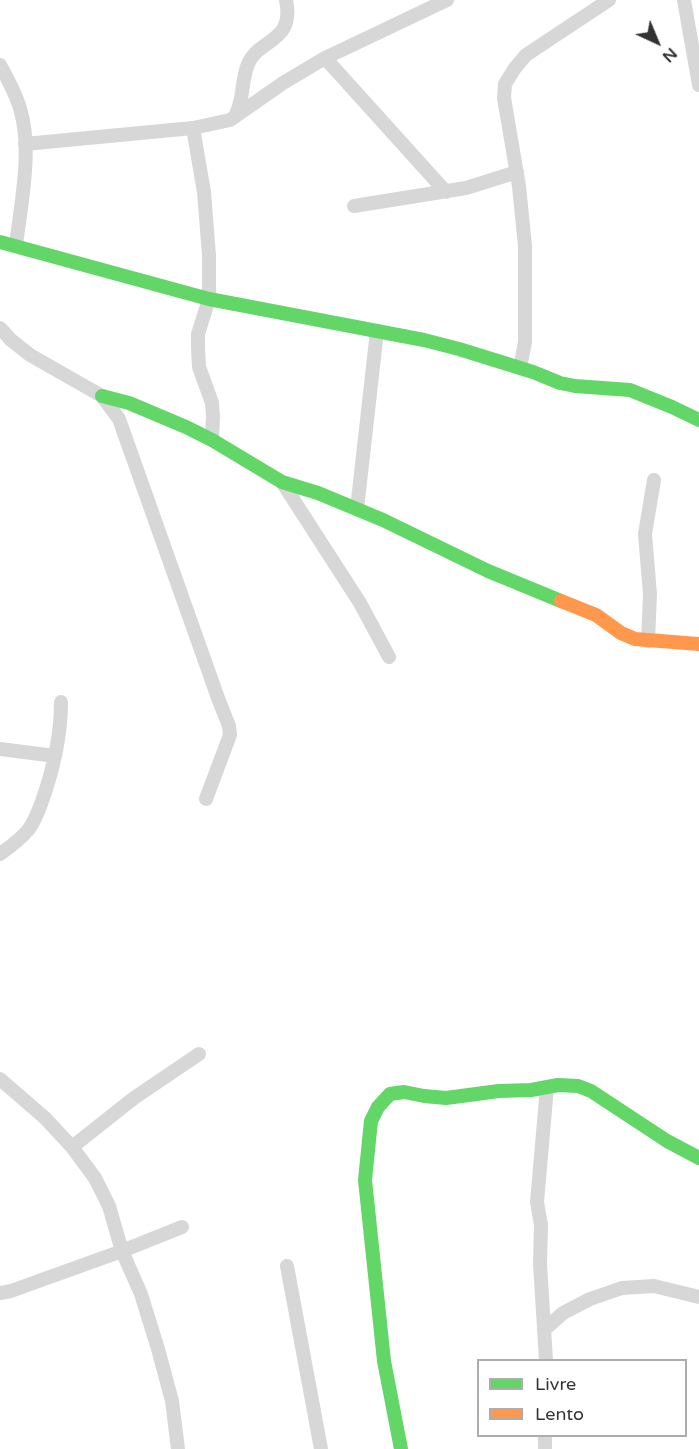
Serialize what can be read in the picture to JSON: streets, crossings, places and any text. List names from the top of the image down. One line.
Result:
{"legend":["Livre","Lento"],"north":"bottom right"}
